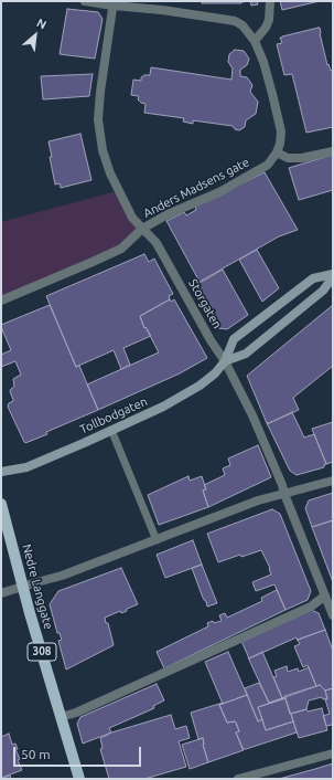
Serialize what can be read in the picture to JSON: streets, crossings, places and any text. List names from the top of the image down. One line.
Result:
{"streets":{"main road":["Tollbodgaten","Nedre Langgate","308"],"street":["Anders Madsens gate","Storgaten"]},"crossings":[["Anders Madsens gate","Storgaten"],["Storgaten","Tollbodgaten"]],"scale_bar":"50 m","north":"top right"}
